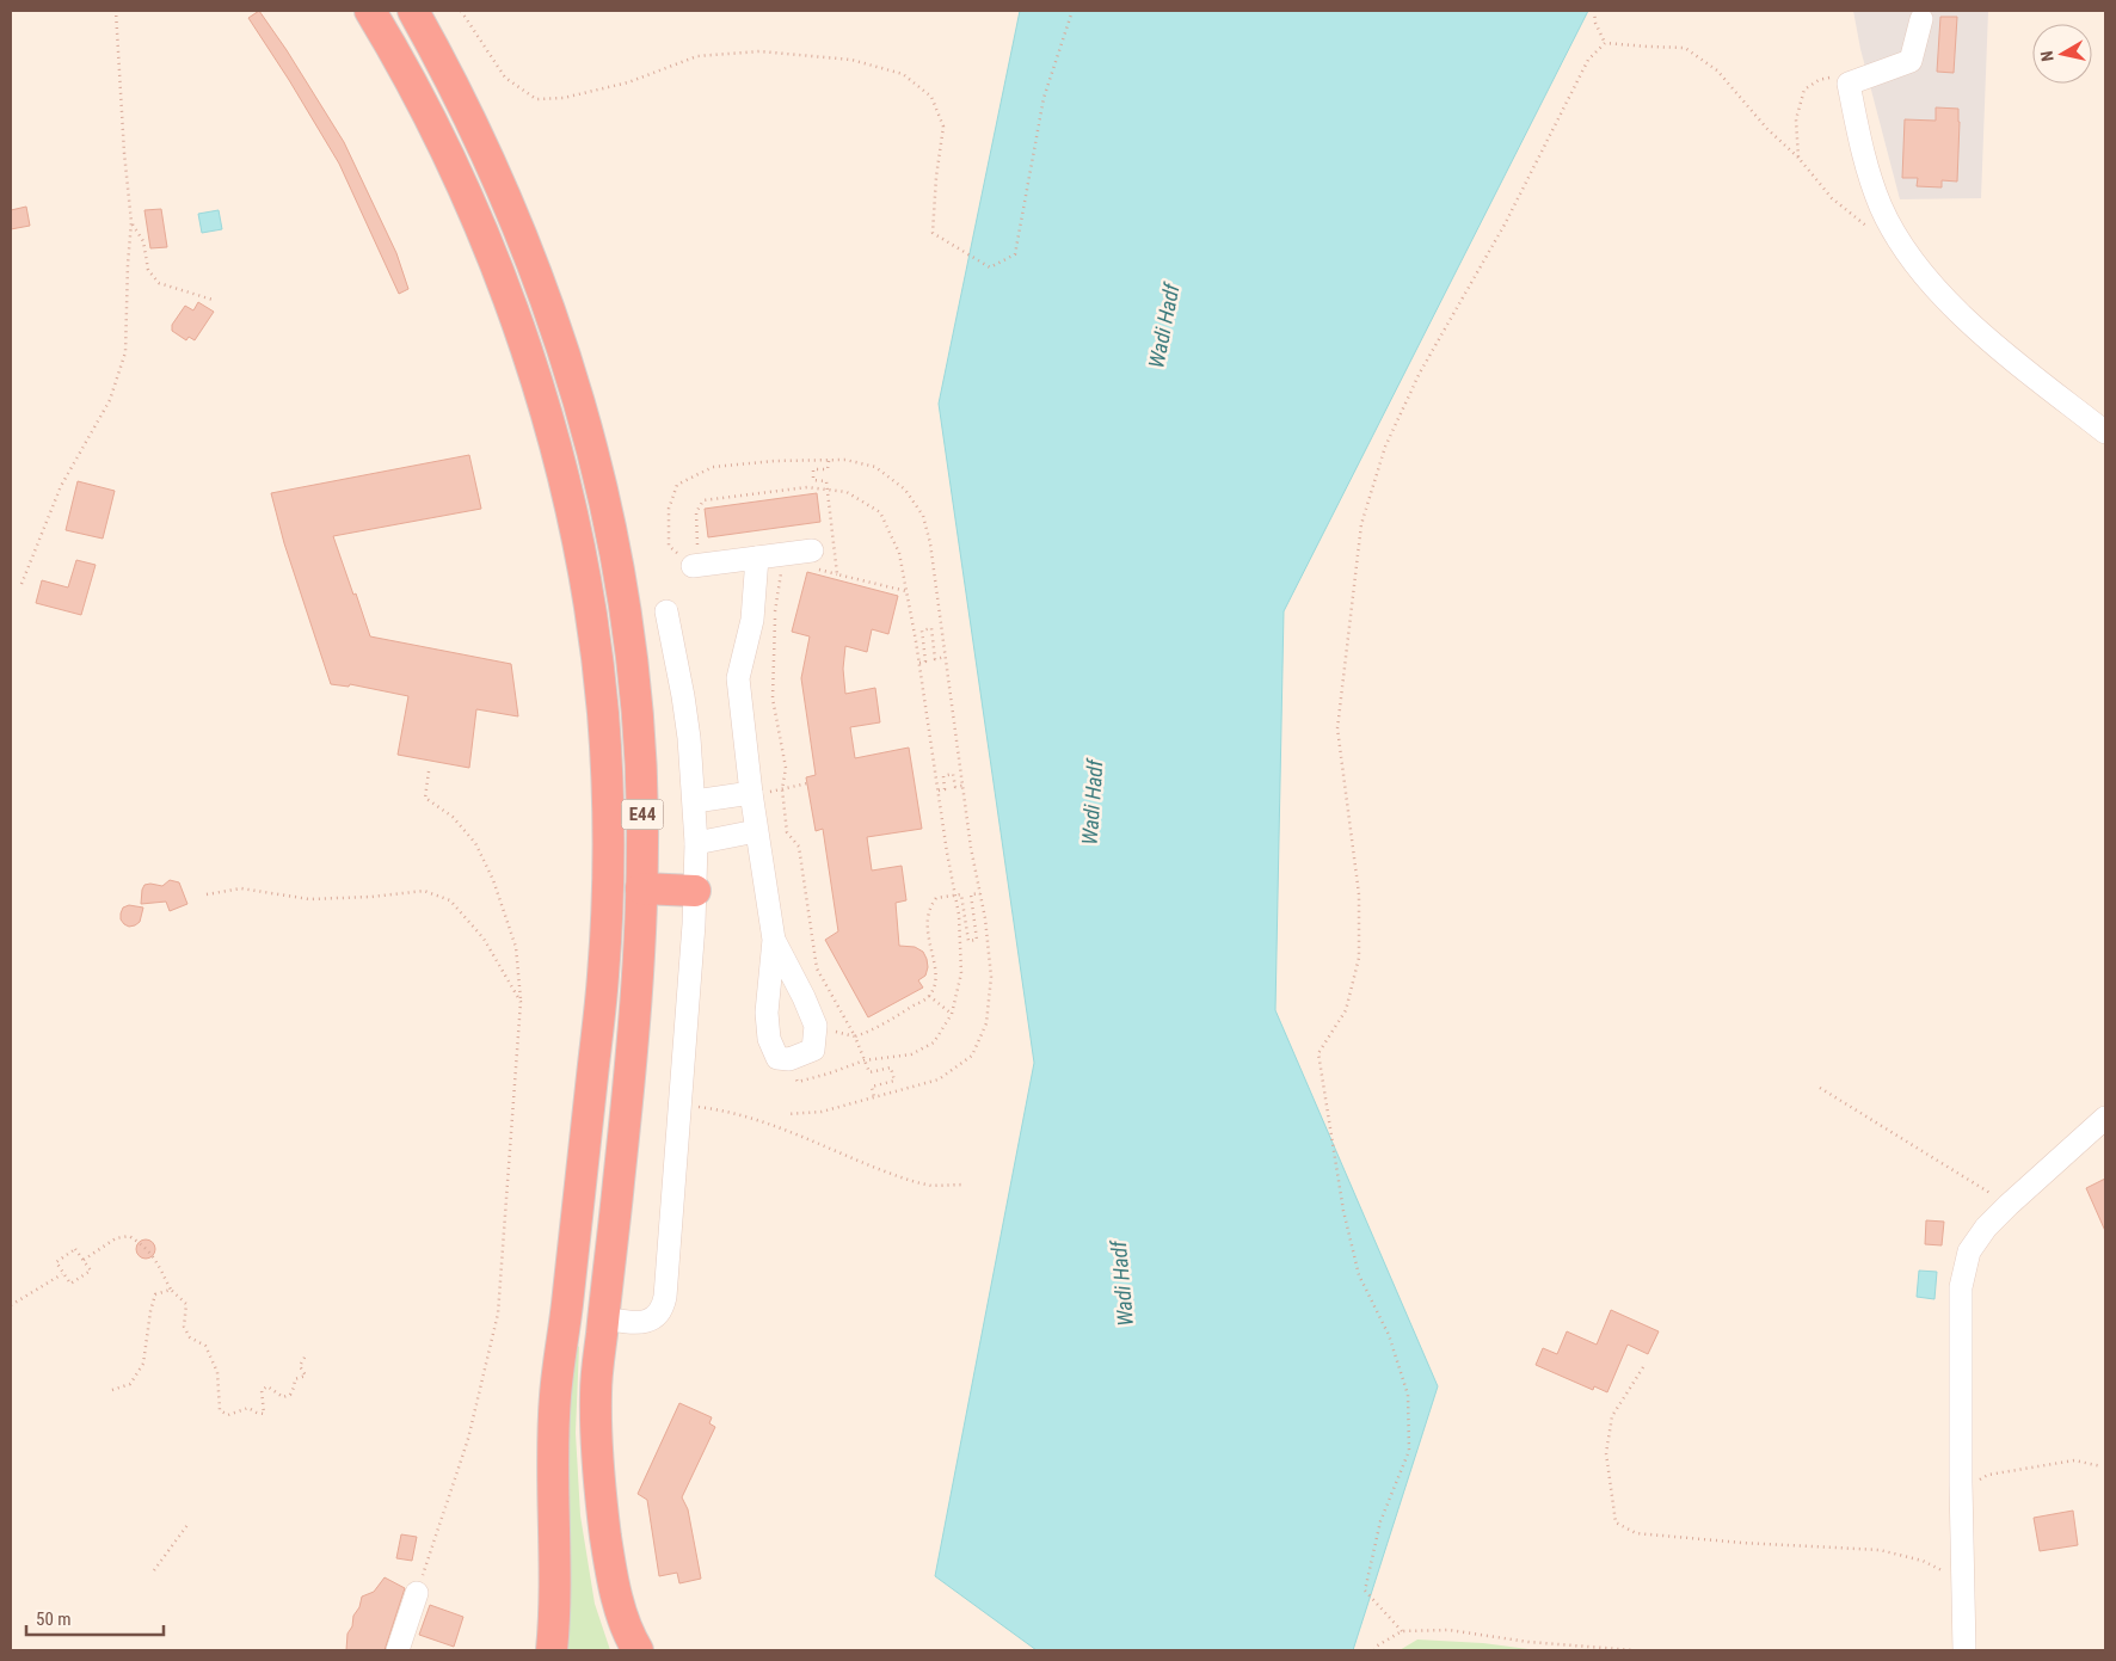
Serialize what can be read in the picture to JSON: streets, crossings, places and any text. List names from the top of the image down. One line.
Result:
{"streets":{"highway":["E44"]},"water":["Wadi Hadf"],"scale_bar":"50 m","north":"left"}
